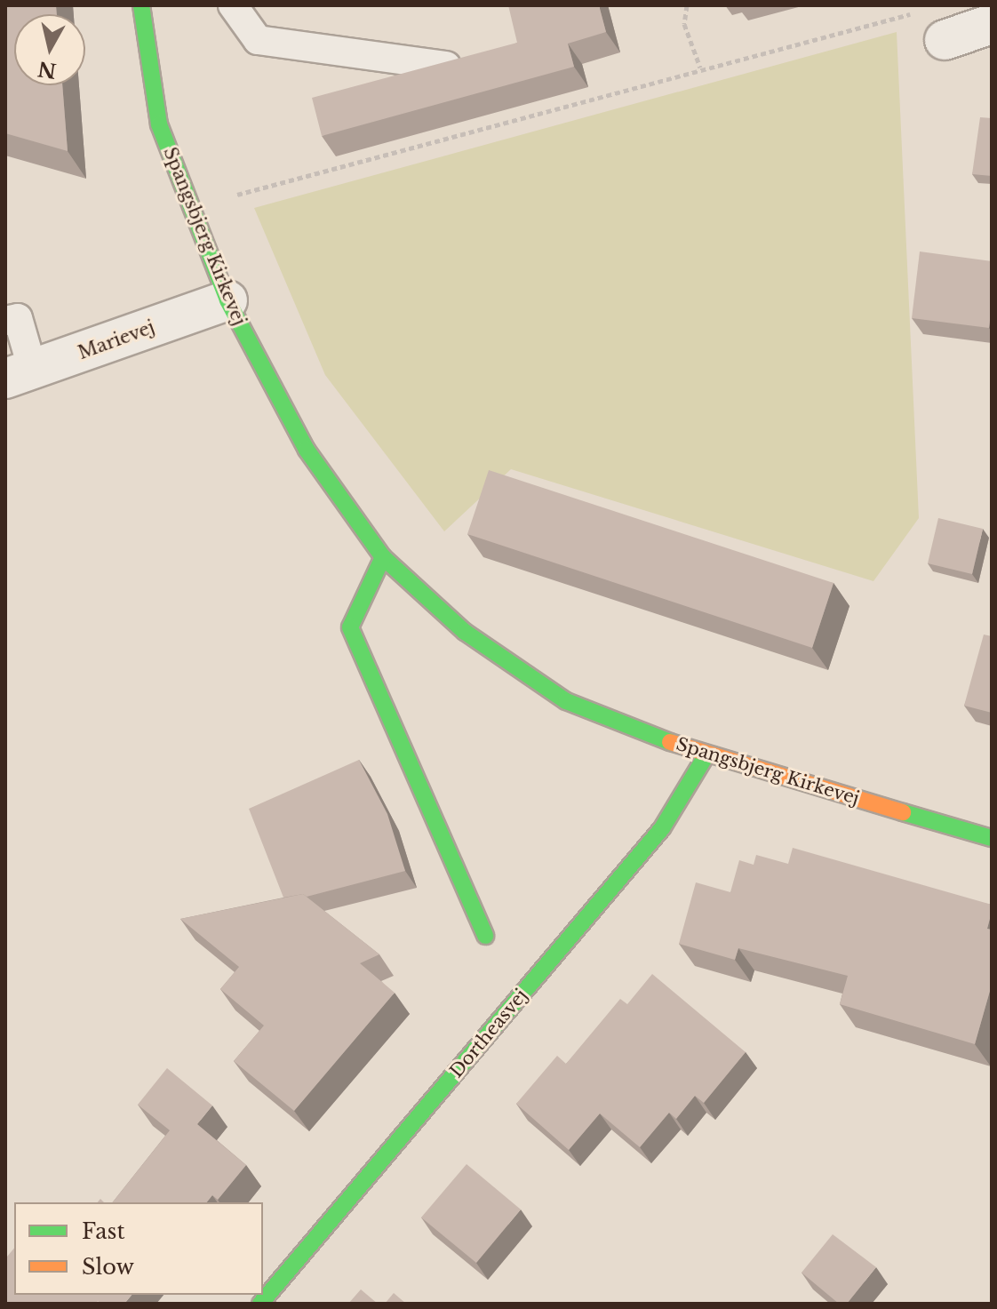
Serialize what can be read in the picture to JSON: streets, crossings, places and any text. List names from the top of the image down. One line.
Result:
{"streets":{"street":["Spangsbjerg Kirkevej","Marievej","Dortheasvej"]},"crossings":[["Spangsbjerg Kirkevej","Marievej"],["Spangsbjerg Kirkevej","Dortheasvej"]],"legend":["Fast","Slow"],"north":"bottom"}
